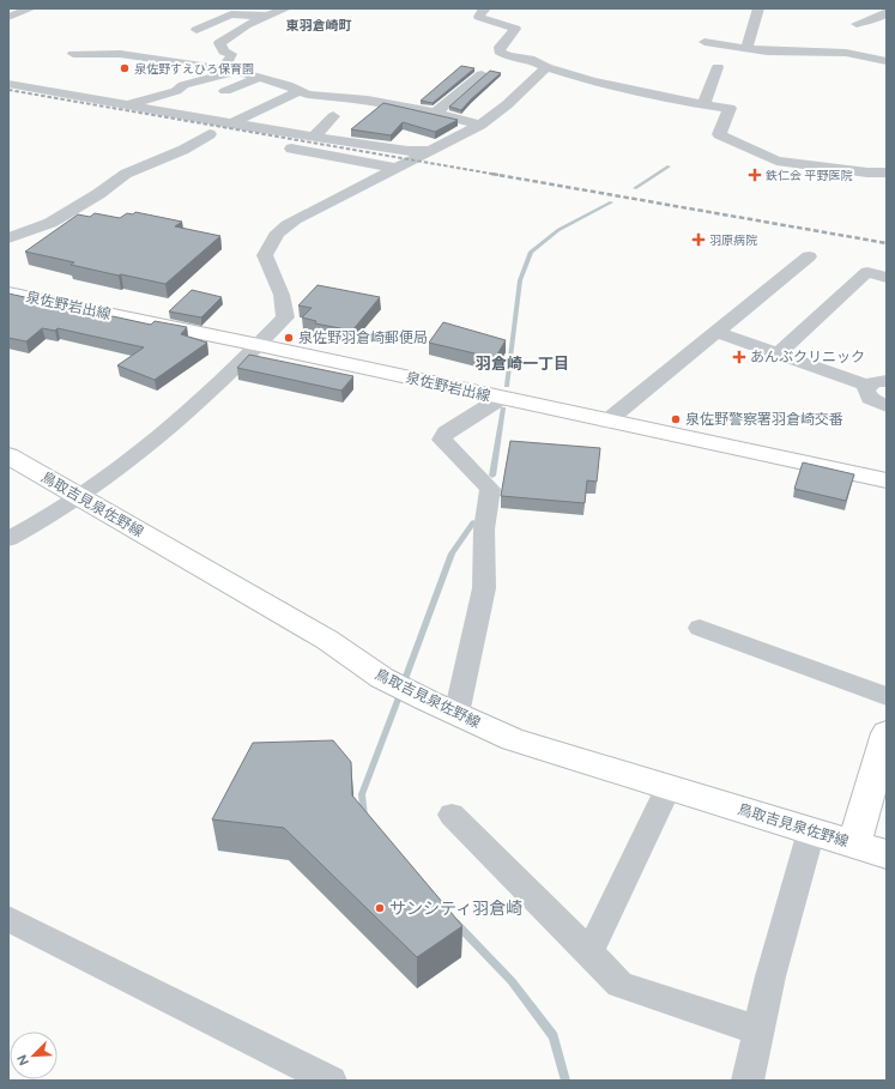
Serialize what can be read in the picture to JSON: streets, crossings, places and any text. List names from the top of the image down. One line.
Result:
{"streets":{"main road":["泉佐野岩出線","鳥取吉見泉佐野線"]},"districts":["東羽倉崎町","羽倉崎一丁目"],"places":{"other":["泉佐野すえひろ保育園","泉佐野羽倉崎郵便局","泉佐野警察署羽倉崎交番","サンシティ羽倉崎"],"health":["鉄仁会 平野医院","羽原病院","あんぶクリニック"]},"north":"bottom left"}
